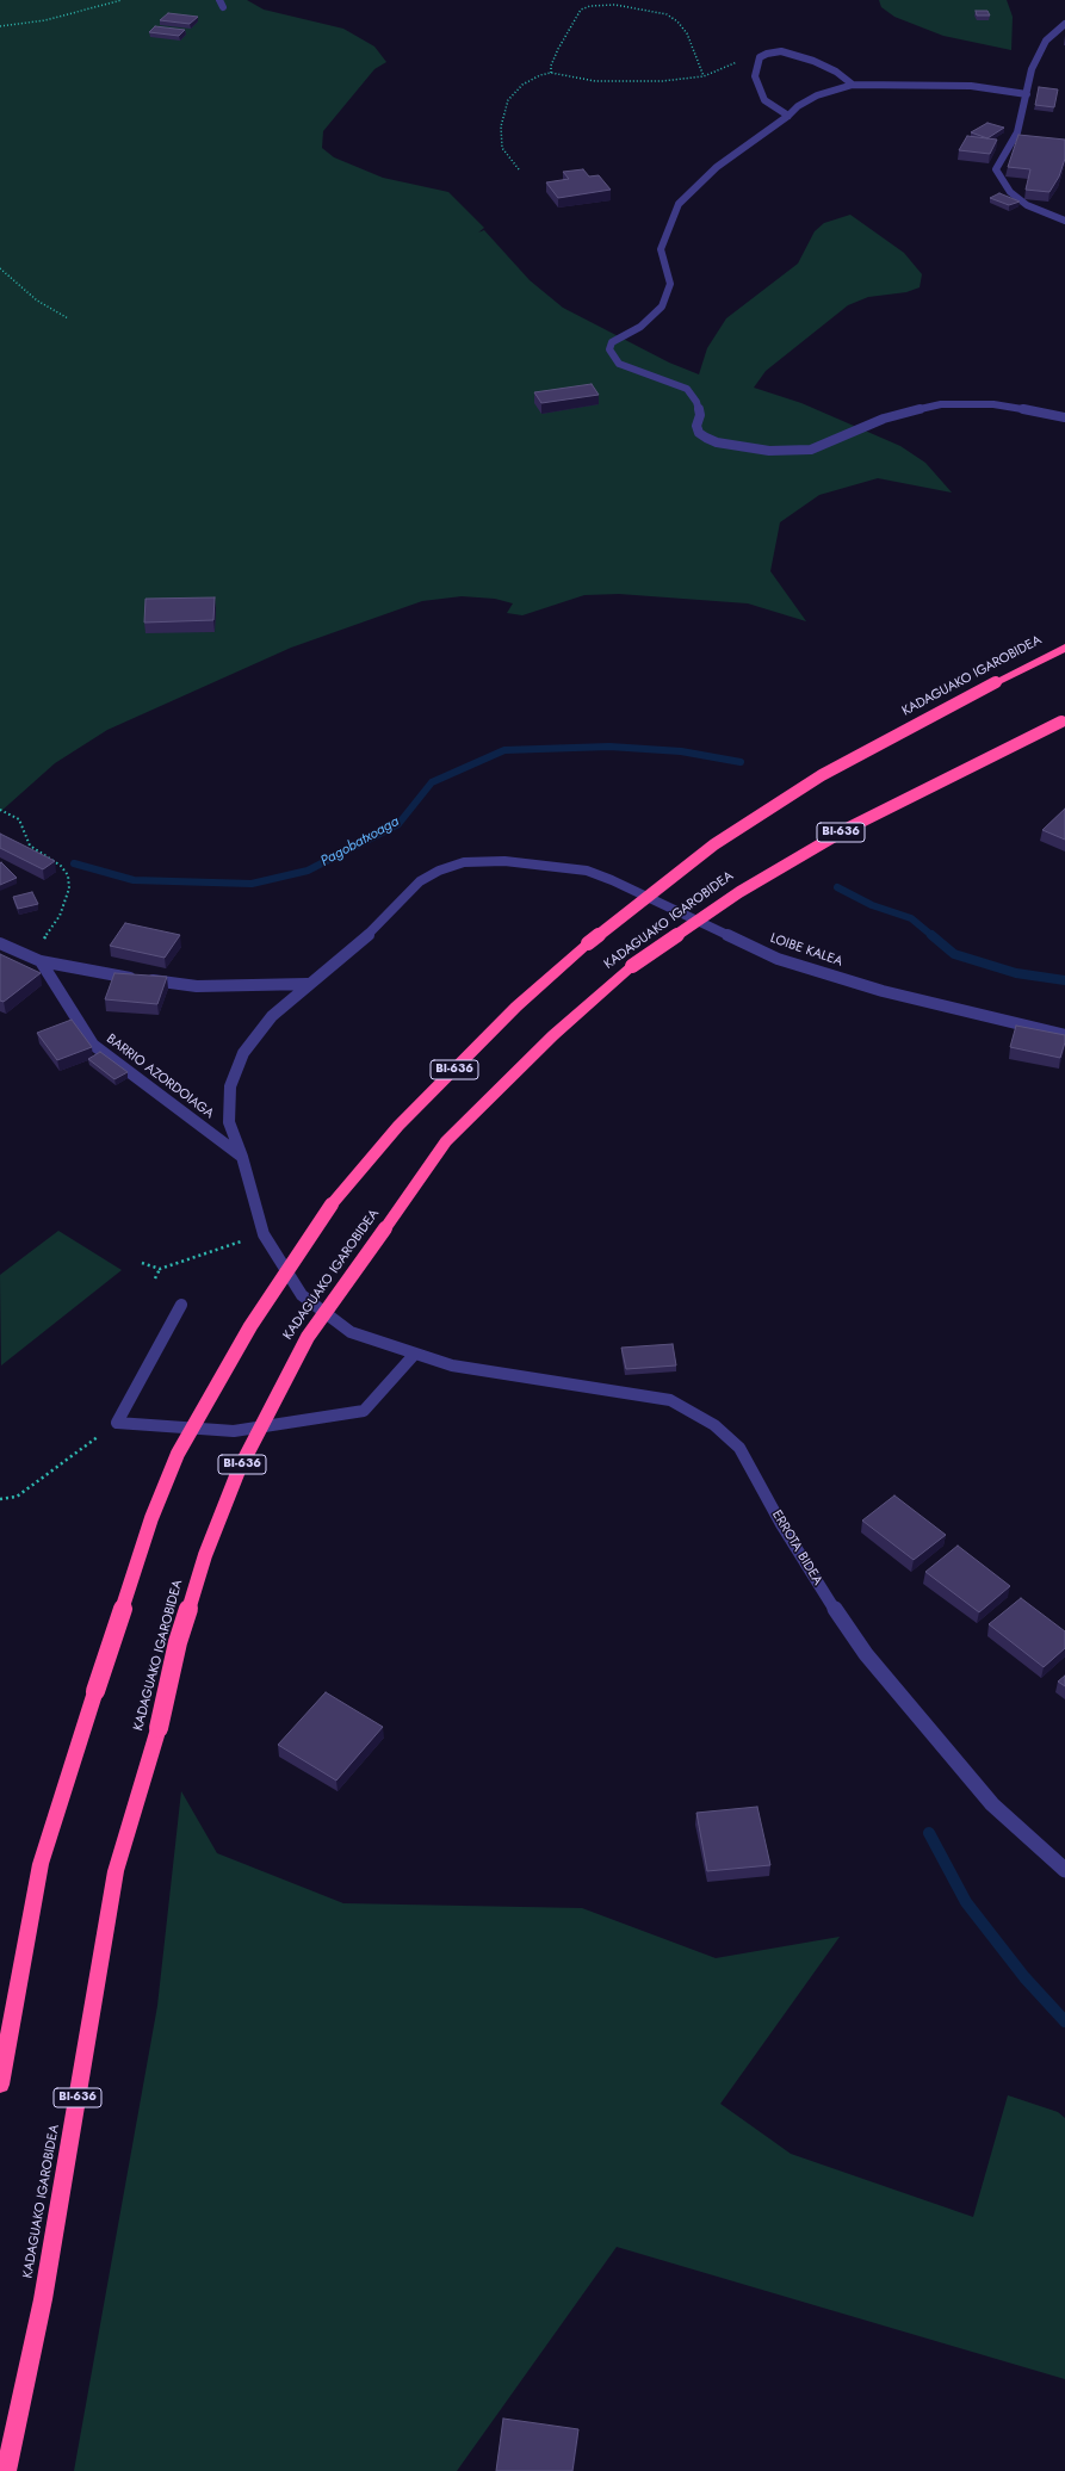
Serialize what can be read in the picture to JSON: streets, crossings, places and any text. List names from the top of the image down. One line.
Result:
{"streets":{"highway":["KADAGUAKO IGAROBIDEA","BI-636"],"street":["LOIBE KALEA","BARRIO AZORDOIAGA","ERROTA BIDEA"]},"crossings":[["LOIBE KALEA","BARRIO AZORDOIAGA"],["BARRIO AZORDOIAGA","ERROTA BIDEA"]],"water":["Pagobatxoaga"]}
